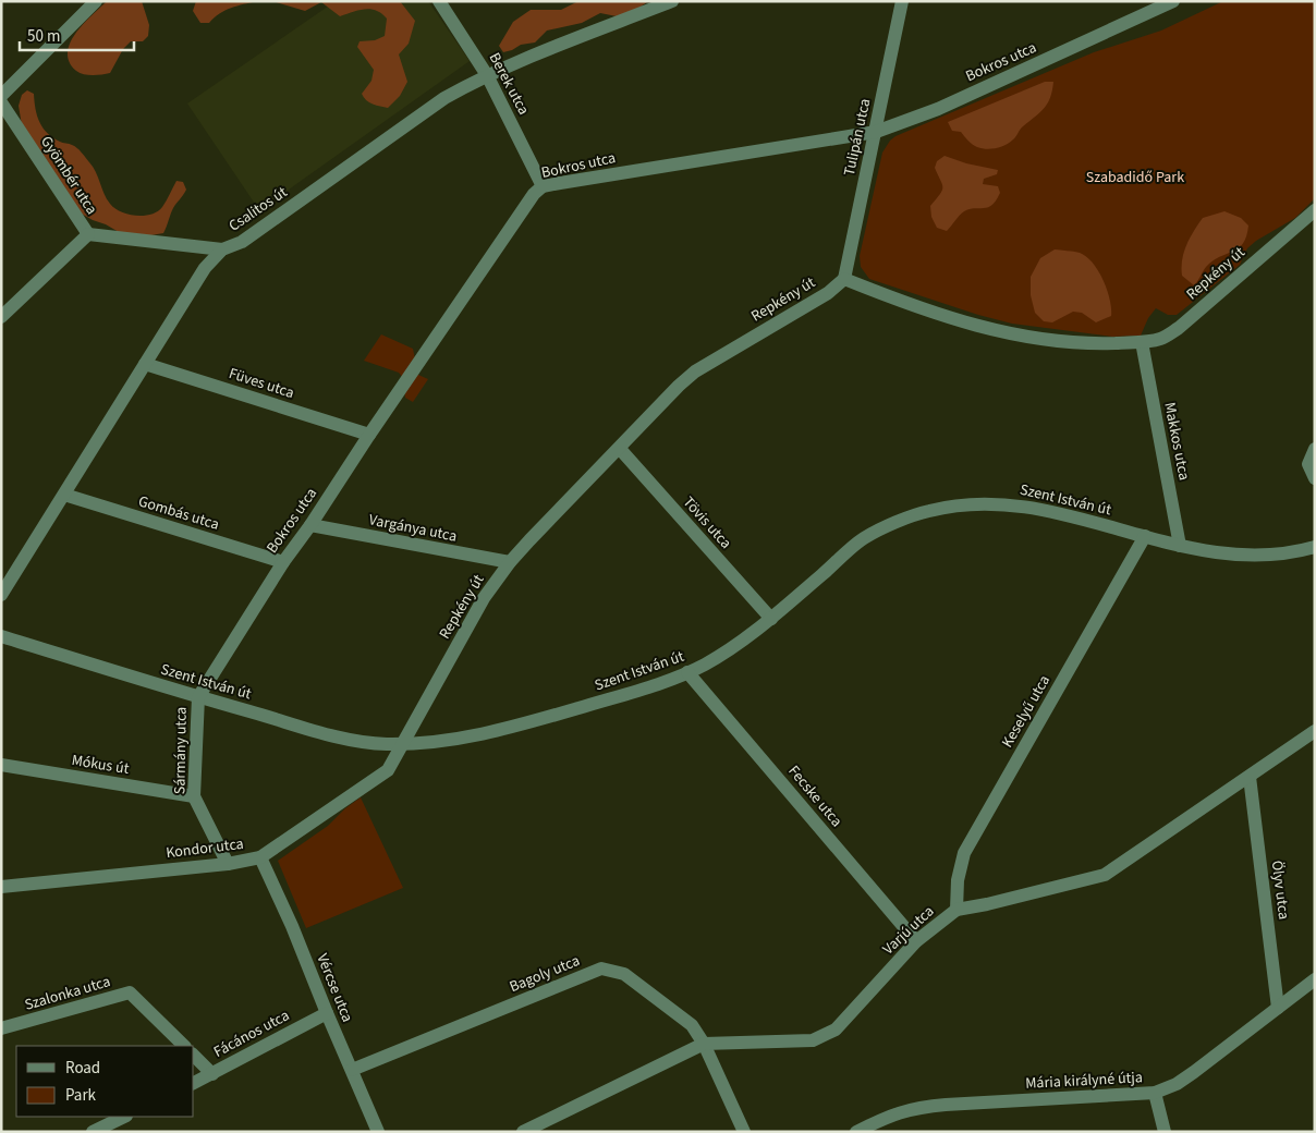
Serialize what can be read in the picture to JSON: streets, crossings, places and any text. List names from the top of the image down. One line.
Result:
{"streets":{"street":["Bokros utca","Berek utca","Tulipán utca","Gyömbér utca","Csalitos út","Repkény út","Füves utca","Makkos utca","Szent István út","Gombás utca","Tövis utca","Vargánya utca","Keselyű utca","Sármány utca","Mókus út","Fecske utca","Kondor utca","Ölyv utca","Varjú utca","Bagoly utca","Vércse utca","Szalonka utca","Fácános utca","Mária királyné útja"]},"crossings":[["Bokros utca","Berek utca"],["Bokros utca","Tulipán utca"],["Bokros utca","Füves utca"],["Bokros utca","Szent István út"],["Bokros utca","Gombás utca"],["Bokros utca","Vargánya utca"],["Bokros utca","Sármány utca"],["Berek utca","Csalitos út"],["Tulipán utca","Repkény út"],["Gyömbér utca","Csalitos út"],["Csalitos út","Füves utca"],["Csalitos út","Gombás utca"],["Repkény út","Makkos utca"],["Repkény út","Szent István út"],["Repkény út","Tövis utca"],["Repkény út","Vargánya utca"],["Repkény út","Kondor utca"],["Makkos utca","Szent István út"],["Szent István út","Tövis utca"],["Szent István út","Keselyű utca"],["Szent István út","Sármány utca"],["Szent István út","Fecske utca"],["Szent István út","Kondor utca"],["Keselyű utca","Varjú utca"],["Sármány utca","Mókus út"],["Sármány utca","Kondor utca"],["Fecske utca","Varjú utca"],["Kondor utca","Vércse utca"],["Ölyv utca","Varjú utca"],["Ölyv utca","Mária királyné útja"],["Varjú utca","Bagoly utca"],["Bagoly utca","Vércse utca"],["Vércse utca","Fácános utca"]],"parks":["Szabadidő Park"],"legend":["Road","Park"],"scale_bar":"50 m"}
